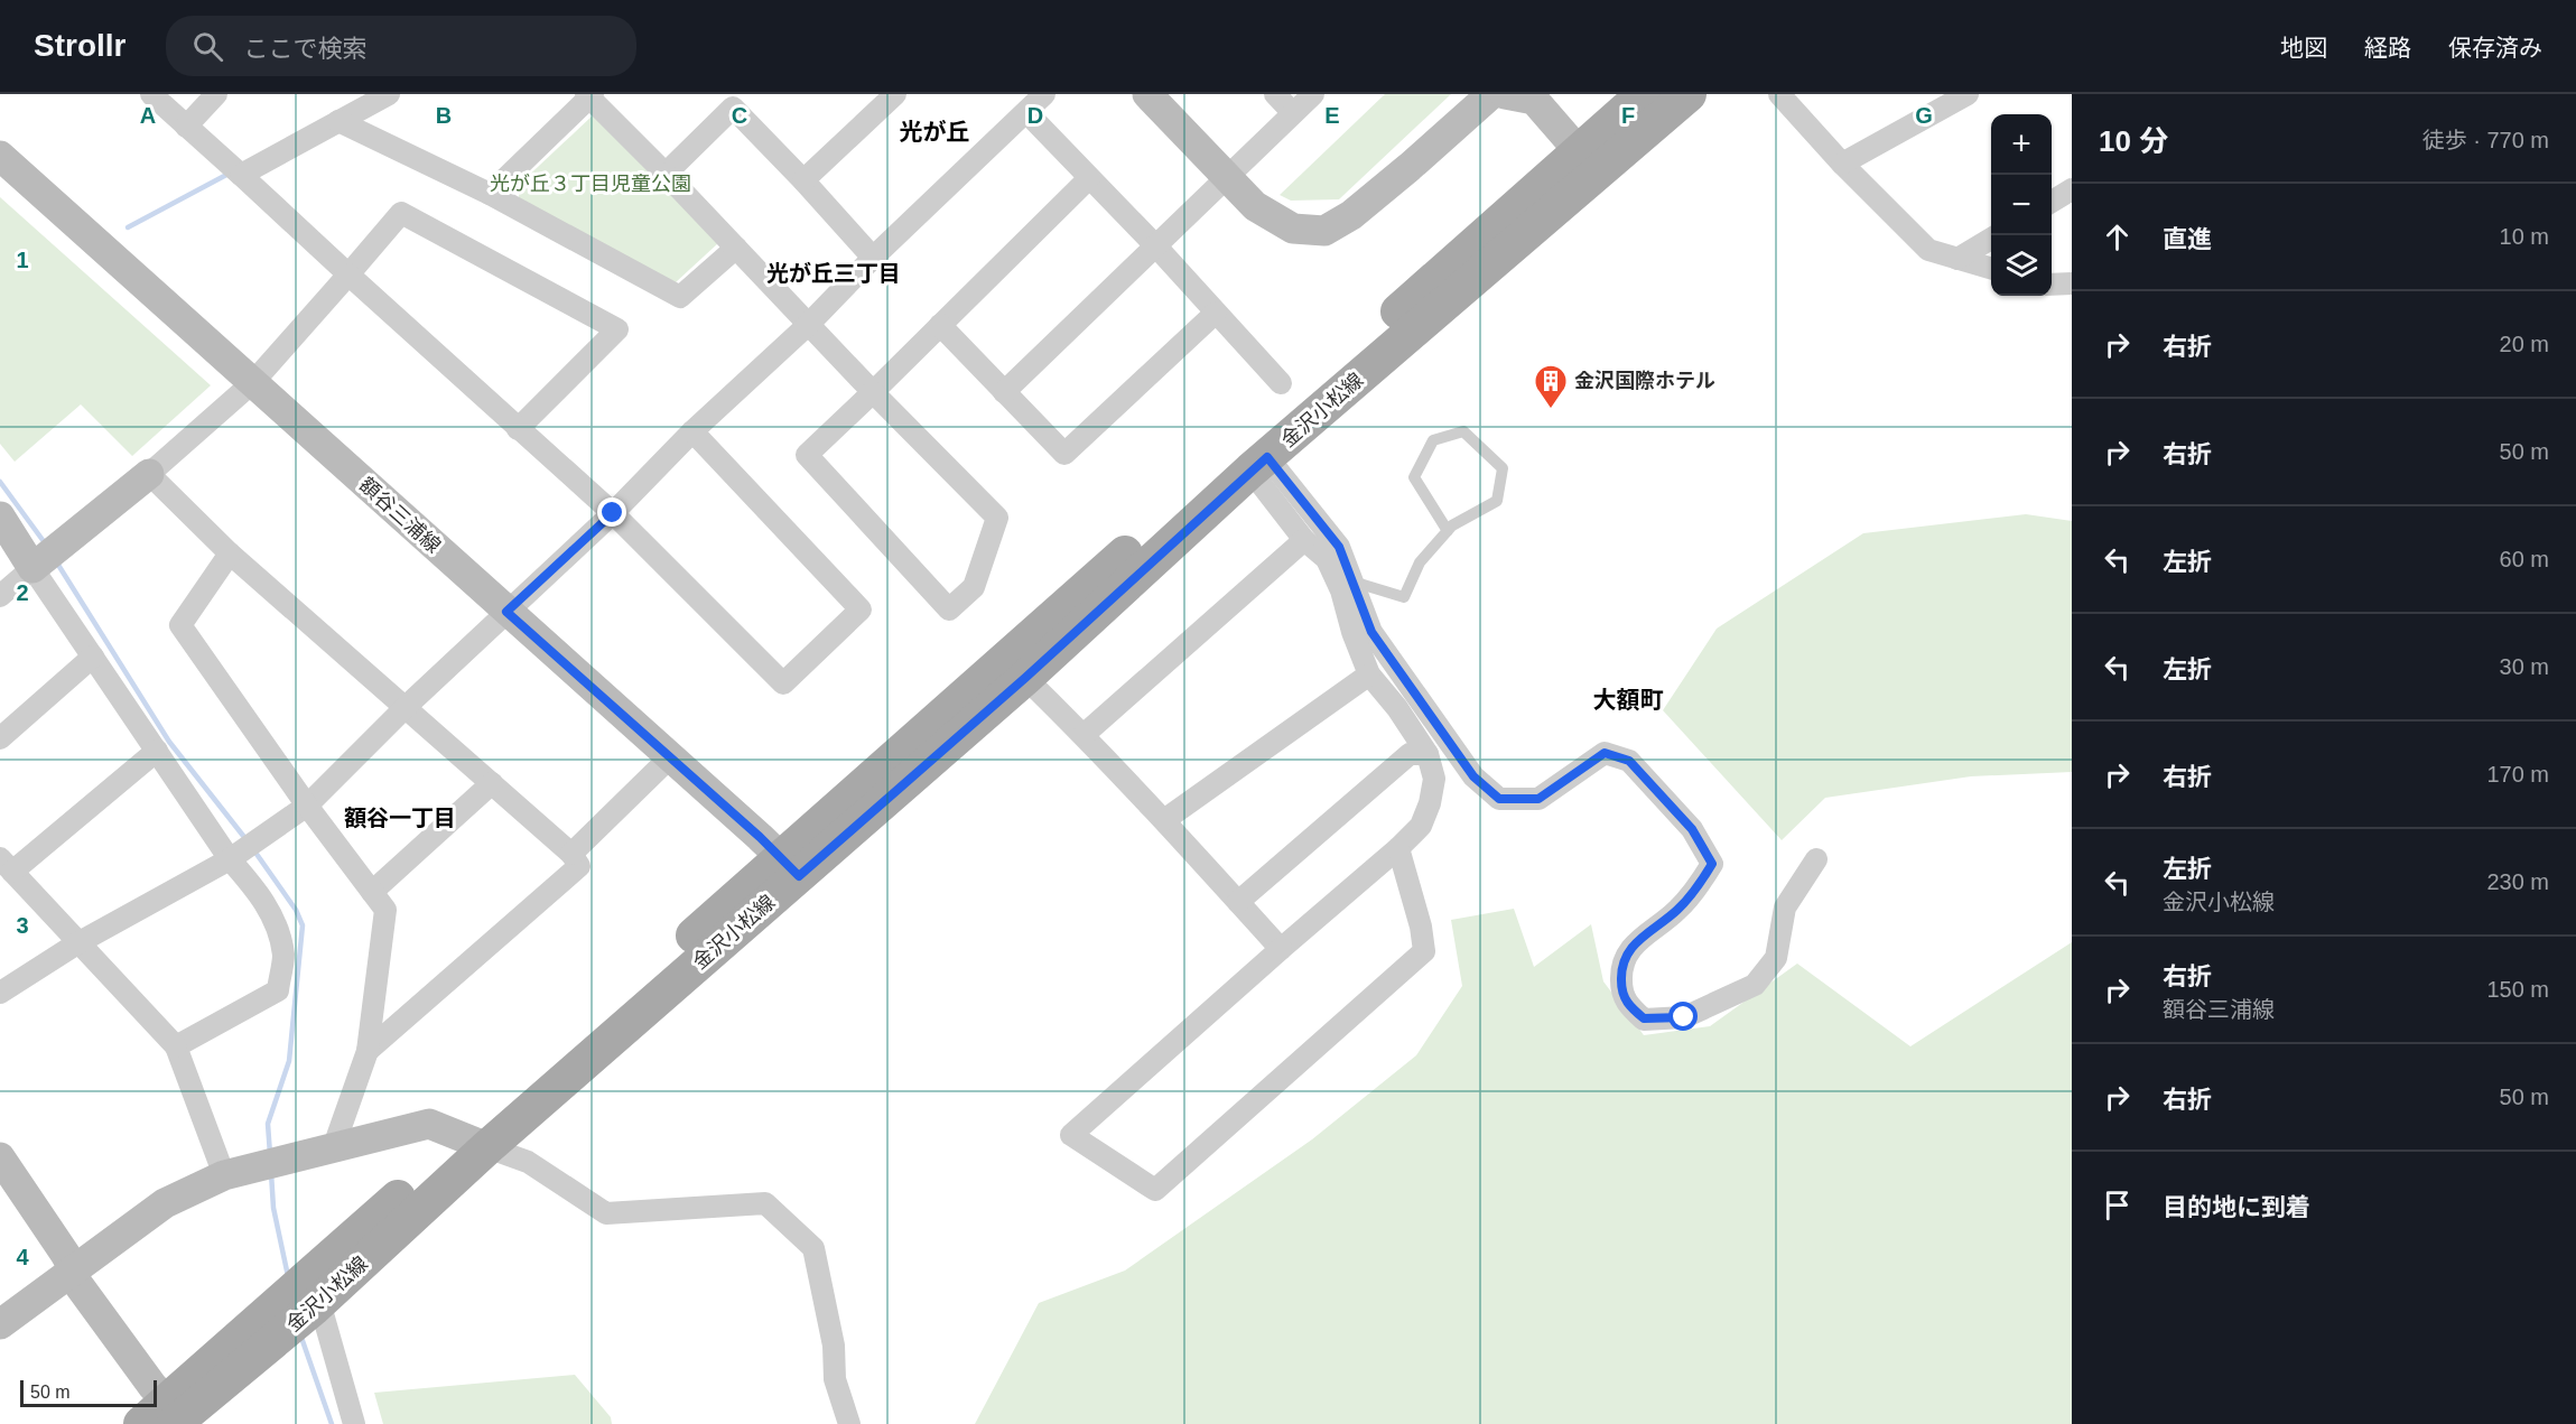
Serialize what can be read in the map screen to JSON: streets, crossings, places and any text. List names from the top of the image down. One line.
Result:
{"streets":{"main road":["金沢小松線"],"street":["額谷三浦線"]},"crossings":[["金沢小松線","額谷三浦線"]],"districts":["光が丘","光が丘三丁目","大額町","額谷一丁目"],"parks":["光が丘３丁目児童公園"],"places":{"building":["金沢国際ホテル"]},"scale_bar":"50 m","page":{"header":"Strollr","search":"ここで検索","nav":["地図","経路","保存済み"],"heading":["10 分","徒歩 · 770 m"],"map_buttons":["+","−"],"list":[["直進","10 m"],["右折","20 m"],["右折","50 m"],["左折","60 m"],["左折","30 m"],["右折","170 m"],["左折","金沢小松線","230 m"],["右折","額谷三浦線","150 m"],["右折","50 m"],"目的地に到着"],"scale":"50 m"},"grid":{"columns":["A","B","C","D","E","F","G"],"rows":["1","2","3","4"]}}
